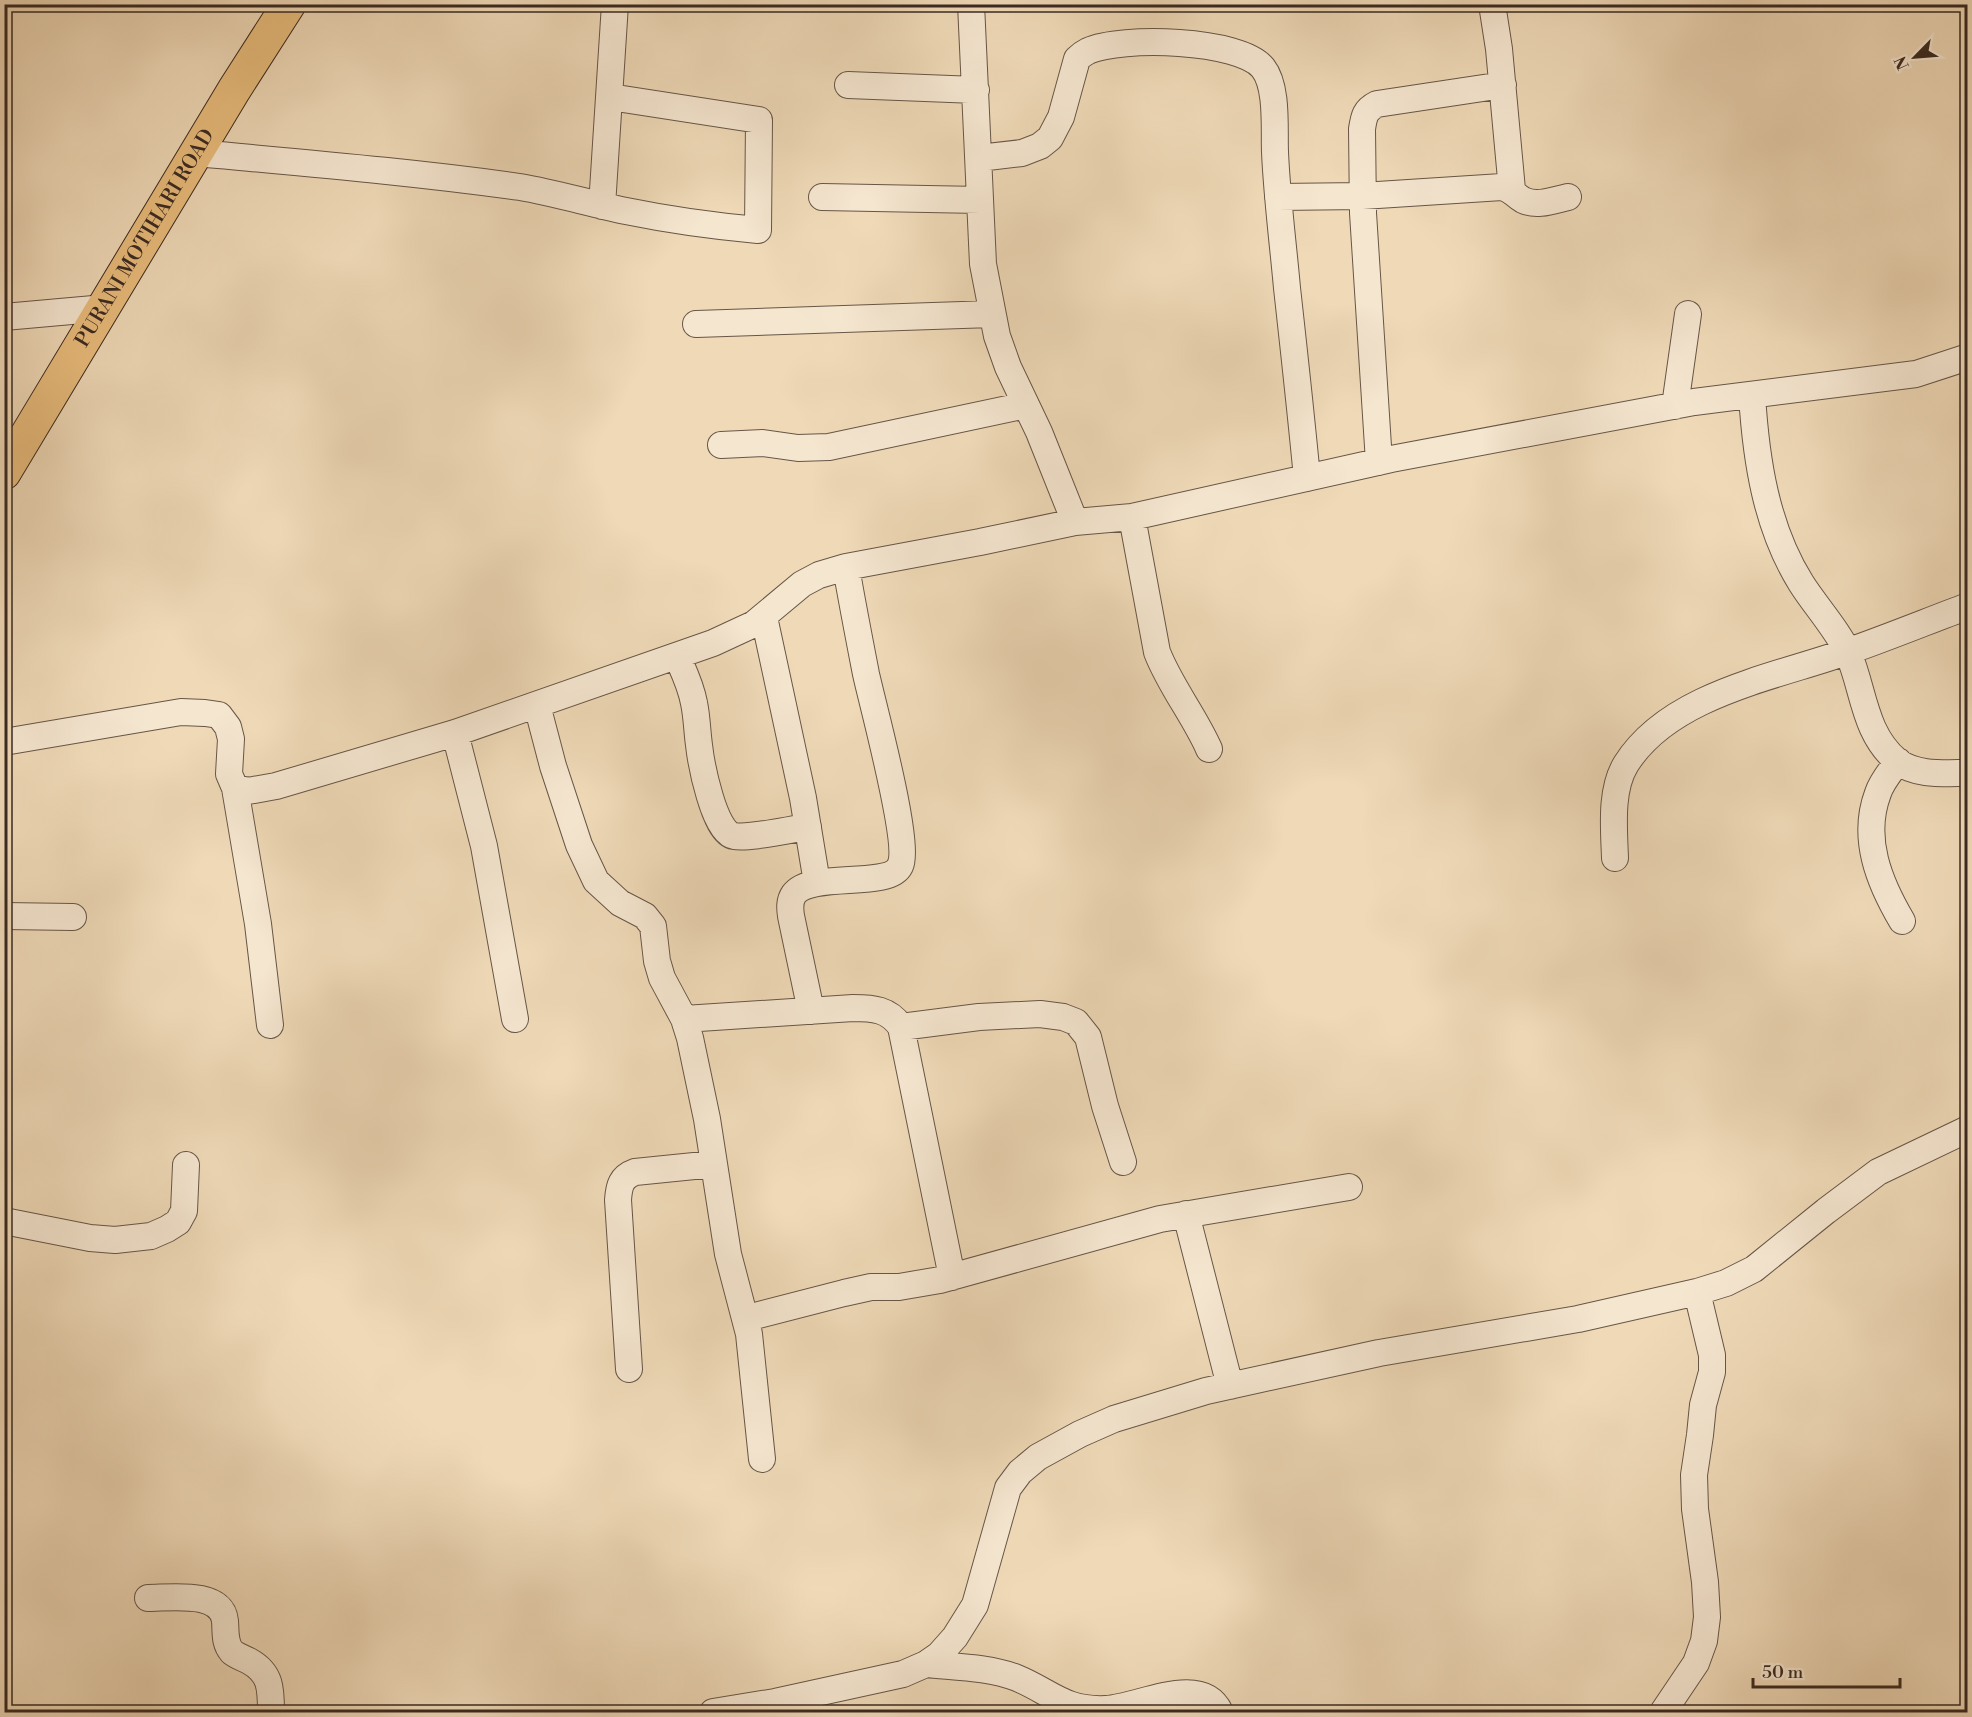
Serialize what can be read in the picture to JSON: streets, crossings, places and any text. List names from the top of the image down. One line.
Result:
{"streets":{"main road":["PURANI MOTIHARI ROAD"]},"scale_bar":"50 m","north":"bottom left"}
